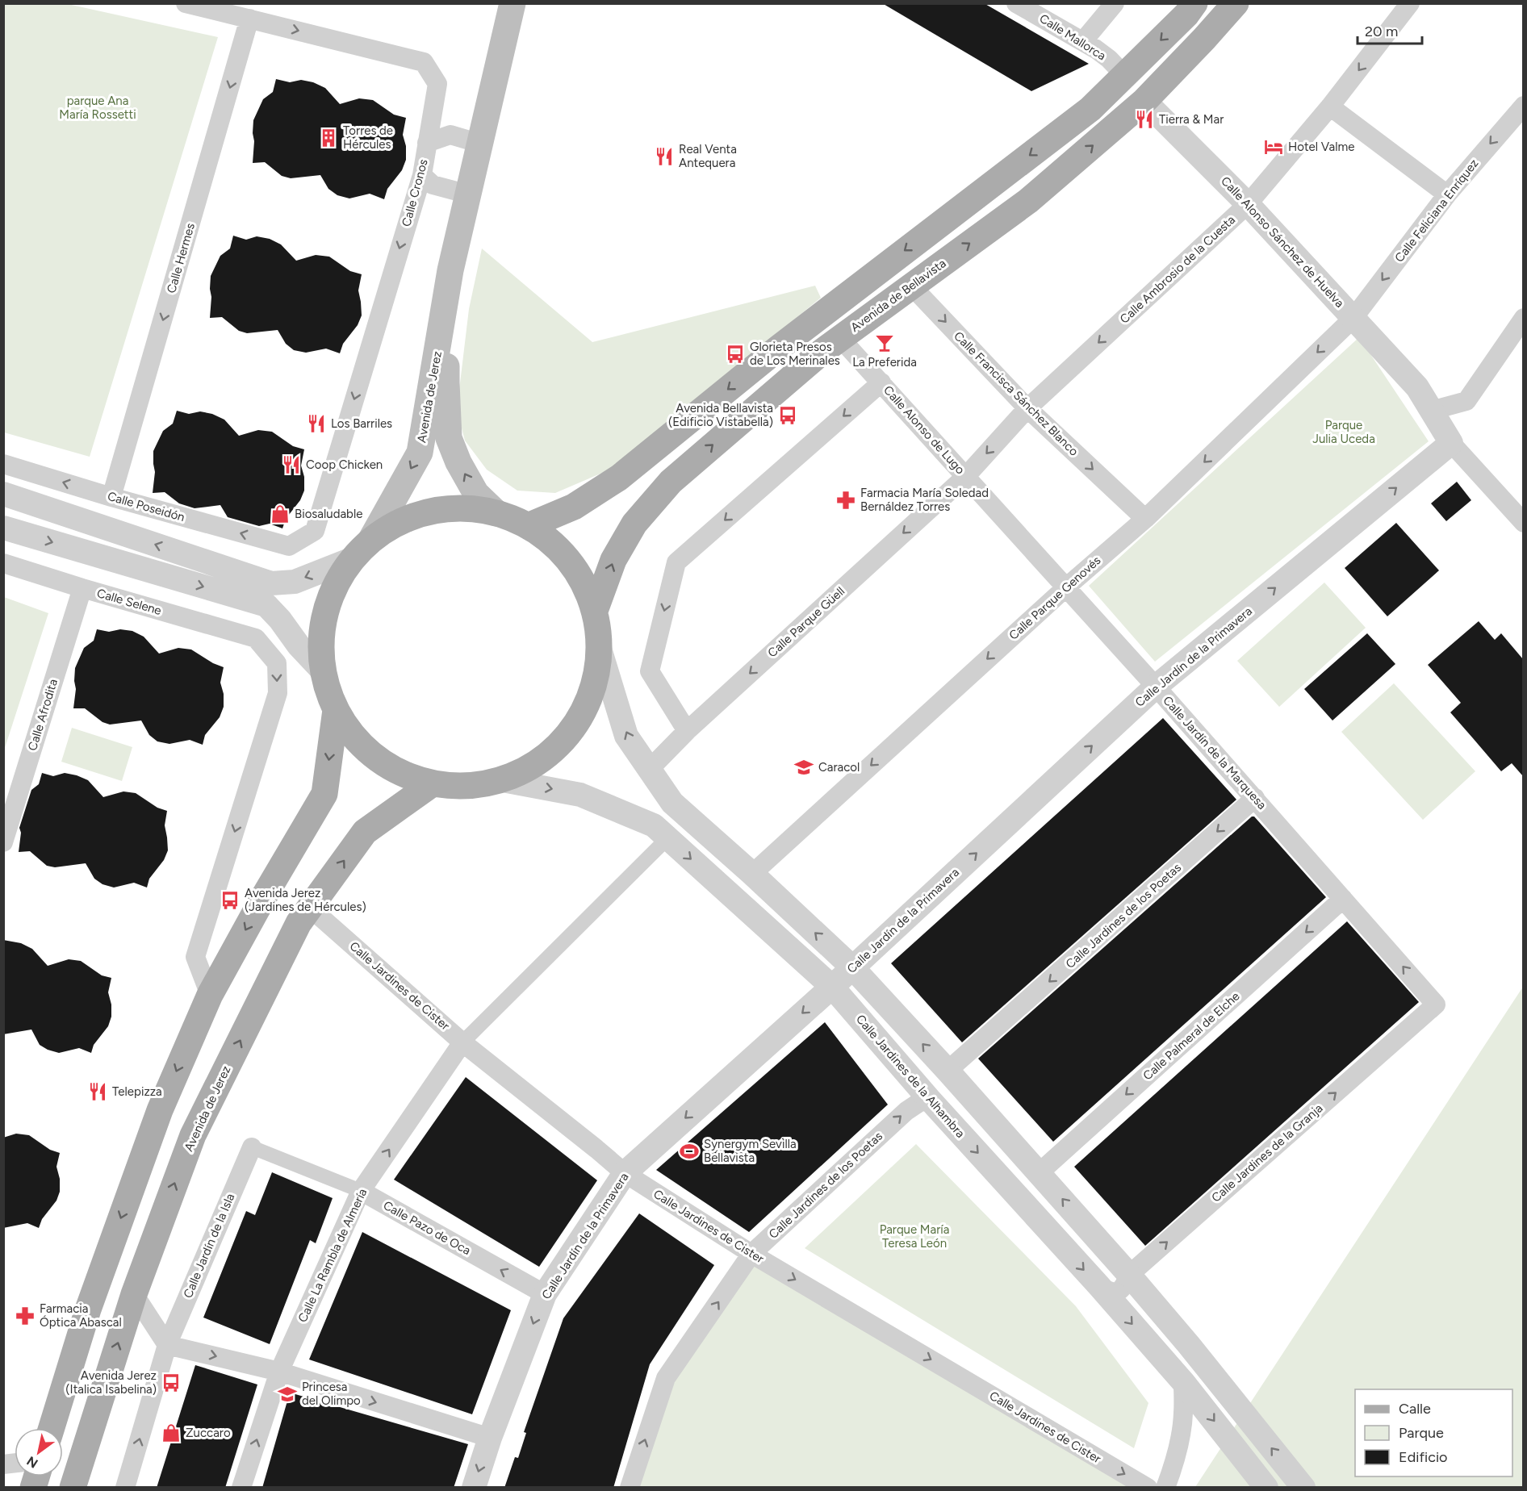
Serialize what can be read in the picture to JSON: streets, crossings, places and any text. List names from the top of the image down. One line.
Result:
{"streets":{"main road":["Avenida de Bellavista","Avenida de Jerez"],"street":["Calle Mallorca","Calle Cronos","Calle Feliciana Enríquez","Calle Alonso Sánchez de Huelva","Calle Hermes","Calle Ambrosio de la Cuesta","Calle Francisca Sánchez Blanco","Calle Alonso de Lugo","Calle Poseidón","Calle Parque Genovés","Calle Selene","Calle Parque Güell","Calle Jardín de la Primavera","Calle Afrodita","Calle Jardín de la Marquesa","Calle Jardines de los Poetas","Calle Jardines de Cister","Calle Palmeral de Elche","Calle Jardines de la Alhambra","Calle Jardines de la Granja","Calle Pazo de Oca","Calle Jardín de la Isla","Calle La Rambla de Almería"]},"crossings":[["Calle Cronos","Calle Hermes"],["Calle Cronos","Calle Poseidón"],["Calle Feliciana Enríquez","Calle Alonso Sánchez de Huelva"],["Calle Feliciana Enríquez","Calle Parque Genovés"],["Calle Alonso Sánchez de Huelva","Calle Ambrosio de la Cuesta"],["Calle Alonso Sánchez de Huelva","Avenida de Bellavista"],["Calle Alonso Sánchez de Huelva","Calle Parque Genovés"],["Calle Alonso Sánchez de Huelva","Calle Jardín de la Primavera"],["Calle Hermes","Calle Poseidón"],["Calle Ambrosio de la Cuesta","Calle Francisca Sánchez Blanco"],["Calle Ambrosio de la Cuesta","Calle Alonso de Lugo"],["Calle Ambrosio de la Cuesta","Calle Parque Güell"],["Avenida de Bellavista","Calle Francisca Sánchez Blanco"],["Avenida de Bellavista","Calle Alonso de Lugo"],["Calle Francisca Sánchez Blanco","Calle Parque Genovés"],["Avenida de Jerez","Calle Jardines de Cister"],["Calle Alonso de Lugo","Calle Parque Genovés"],["Calle Alonso de Lugo","Calle Parque Güell"],["Calle Alonso de Lugo","Calle Jardín de la Marquesa"],["Calle Parque Genovés","Calle Jardín de la Marquesa"],["Calle Selene","Calle Afrodita"],["Calle Jardín de la Primavera","Calle Jardín de la Marquesa"],["Calle Jardín de la Primavera","Calle Jardines de Cister"],["Calle Jardín de la Primavera","Calle Jardines de la Alhambra"],["Calle Jardín de la Primavera","Calle Pazo de Oca"],["Calle Jardín de la Marquesa","Calle Jardines de los Poetas"],["Calle Jardín de la Marquesa","Calle Palmeral de Elche"],["Calle Jardín de la Marquesa","Calle Jardines de la Granja"],["Calle Jardines de los Poetas","Calle Jardines de Cister"],["Calle Jardines de los Poetas","Calle Jardines de la Alhambra"],["Calle Jardines de Cister","Calle La Rambla de Almería"],["Calle Jardines de la Alhambra","Calle Jardines de la Granja"],["Calle Pazo de Oca","Calle Jardín de la Isla"],["Calle Pazo de Oca","Calle La Rambla de Almería"]],"one_way":["Calle Hermes","Calle Ambrosio de la Cuesta","Calle Francisca Sánchez Blanco","Calle Parque Genovés","Calle Parque Güell","Calle Jardines de Cister","Calle Palmeral de Elche","Calle Jardines de la Granja","Calle Jardín de la Isla","Calle La Rambla de Almería"],"parks":["parque Ana María Rossetti","Parque Julia Uceda","Parque María Teresa León"],"places":{"restaurant":["Tierra & Mar","Real Venta Antequera","Los Barriles","Coop Chicken","Telepizza"],"building":["Torres de Hércules"],"hotel":["Hotel Valme"],"bar":["La Preferida"],"bus stop":["Glorieta Presos de Los Merinales","Avenida Bellavista (Edificio Vistabella)","Avenida Jerez (Jardines de Hércules)","Avenida Jerez (Italica Isabelina)"],"pharmacy":["Farmacia María Soledad Bernáldez Torres","Farmacia Óptica Abascal"],"shop":["Biosaludable","Zuccaro"],"school or university":["Caracol","Princesa del Olimpo"],"sports":["Synergym Sevilla Bellavista"]},"legend":["Calle","Parque","Edificio"],"scale_bar":"20 m","north":"bottom left"}
